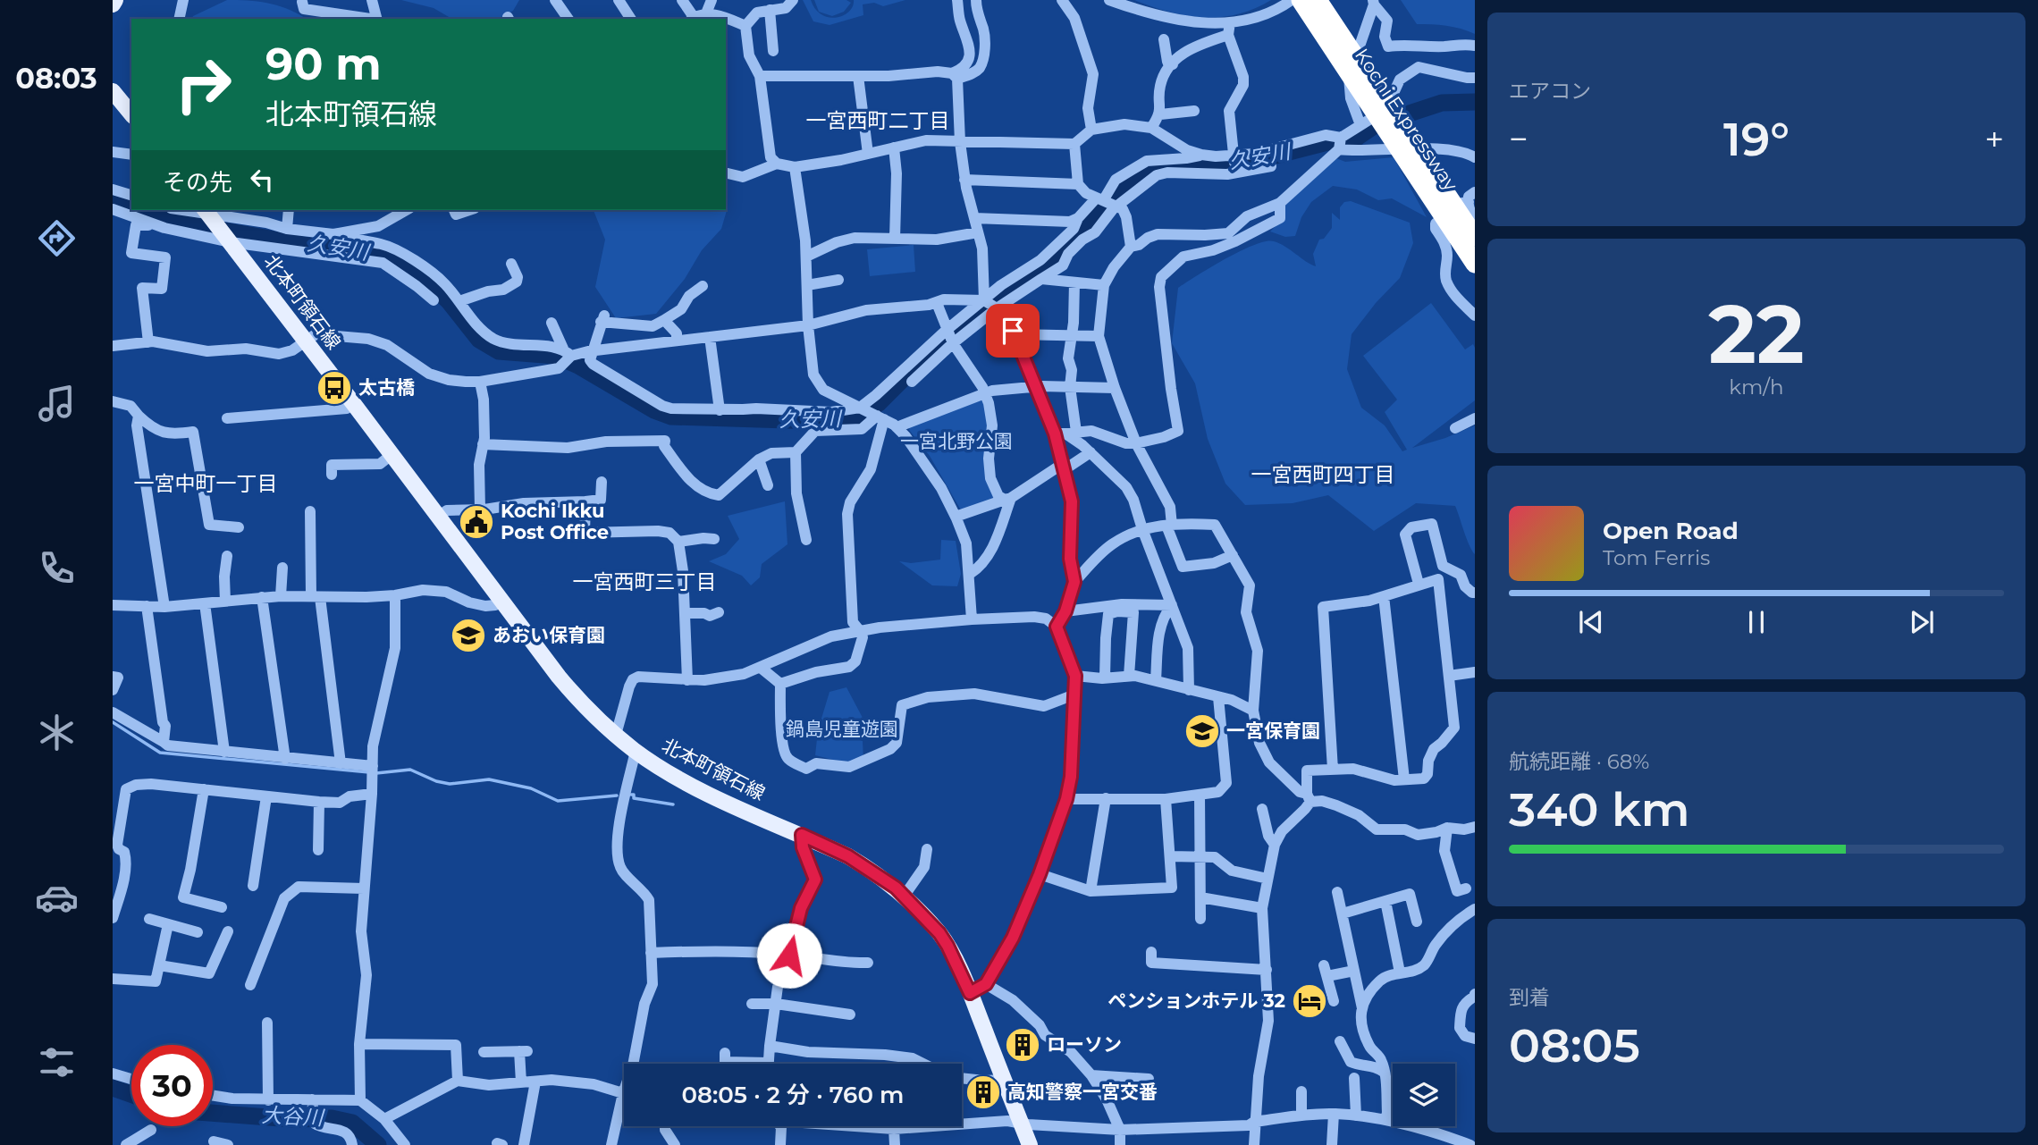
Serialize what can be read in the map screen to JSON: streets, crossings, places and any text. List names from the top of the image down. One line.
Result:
{"streets":{"highway":["Kochi Expressway"],"main road":["北本町領石線"]},"districts":["一宮西町二丁目","一宮西町四丁目","一宮中町一丁目","一宮西町三丁目"],"water":["久安川","大谷川"],"parks":["一宮北野公園","鍋島児童遊園"],"places":{"bus stop":["太古橋"],"public building":["Kochi Ikku Post Office"],"school or university":["あおい保育園","一宮保育園"],"hotel":["ペンションホテル 32"],"building":["ローソン","高知警察一宮交番"]},"page":{"tabs":"08:03","tile":["エアコン",["22","km/h"],["航続距離 · 68%","340 km"],["到着","08:05"]],"turn":["90 m","北本町領石線"],"heat":["−","19°","+"],"then":"その先","song":["Open Road","Tom Ferris"],"limit":"30","trip":"08:05 · 2 分 · 760 m"}}
